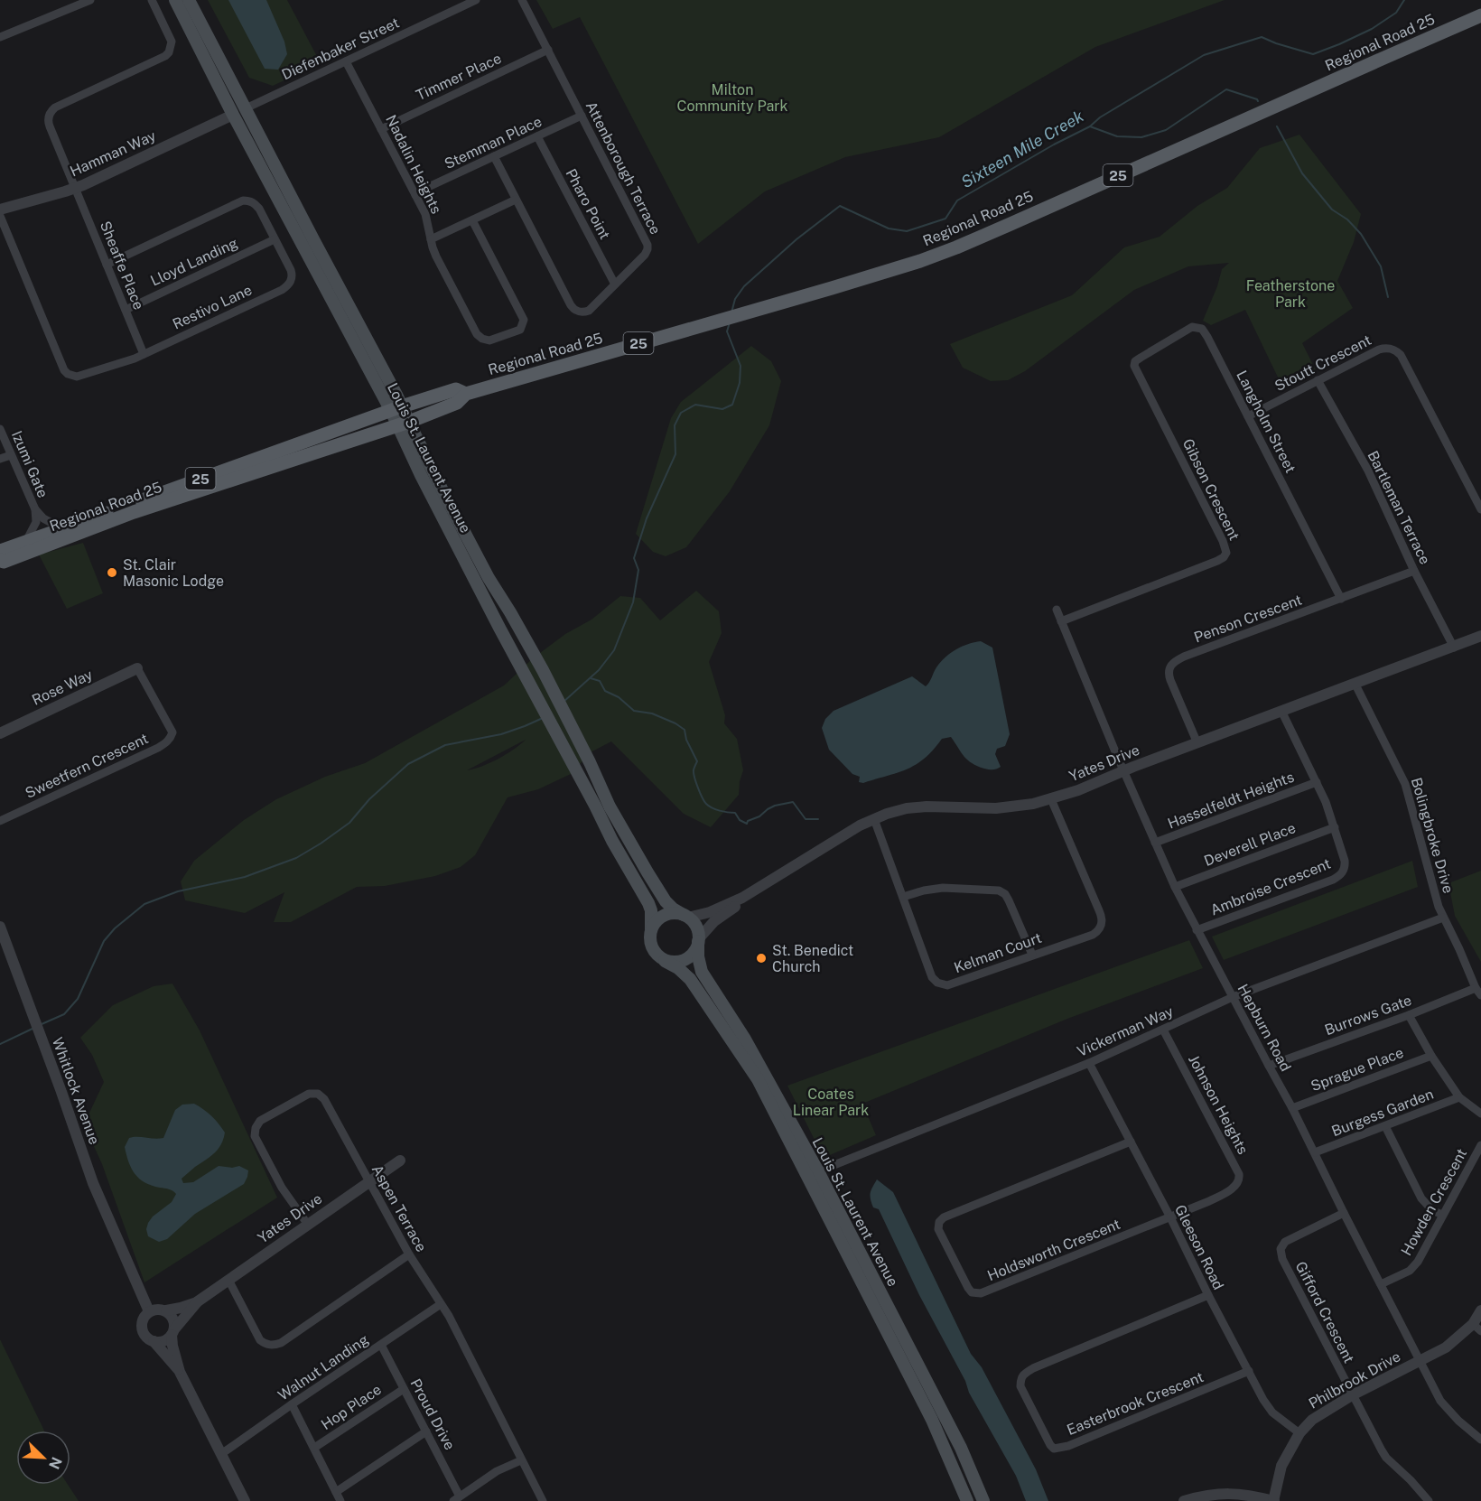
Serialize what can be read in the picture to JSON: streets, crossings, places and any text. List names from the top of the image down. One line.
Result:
{"streets":{"main road":["Regional Road 25","25","Louis St. Laurent Avenue"],"street":["Diefenbaker Street","Timmer Place","Stemman Place","Hamman Way","Nadalin Heights","Attenborough Terrace","Pharo Point","Lloyd Landing","Sheaffe Place","Restivo Lane","Stoutt Crescent","Langholm Street","Izumi Gate","Gibson Crescent","Bartleman Terrace","Penson Crescent","Rose Way","Yates Drive","Sweetfern Crescent","Hasselfeldt Heights","Bolingbroke Drive","Deverell Place","Ambroise Crescent","Kelman Court","Burrows Gate","Hepburn Road","Vickerman Way","Sprague Place","Whitlock Avenue","Johnson Heights","Burgess Garden","Howden Crescent","Aspen Terrace","Gleeson Road","Holdsworth Crescent","Gifford Crescent","Walnut Landing","Philbrook Drive","Easterbrook Crescent","Hop Place","Proud Drive"]},"crossings":[["Regional Road 25","Louis St. Laurent Avenue"],["Regional Road 25","Izumi Gate"],["Diefenbaker Street","Nadalin Heights"],["Diefenbaker Street","Louis St. Laurent Avenue"],["Timmer Place","Nadalin Heights"],["Timmer Place","Attenborough Terrace"],["Stemman Place","Nadalin Heights"],["Stemman Place","Attenborough Terrace"],["Stemman Place","Pharo Point"],["Hamman Way","Sheaffe Place"],["Hamman Way","Louis St. Laurent Avenue"],["Attenborough Terrace","Pharo Point"],["Lloyd Landing","Sheaffe Place"],["Lloyd Landing","Restivo Lane"],["Sheaffe Place","Restivo Lane"],["Stoutt Crescent","Langholm Street"],["Stoutt Crescent","Bartleman Terrace"],["Langholm Street","Gibson Crescent"],["Langholm Street","Penson Crescent"],["Louis St. Laurent Avenue","Yates Drive"],["Louis St. Laurent Avenue","Vickerman Way"],["Gibson Crescent","Hepburn Road"],["Bartleman Terrace","Penson Crescent"],["Bartleman Terrace","Yates Drive"],["Penson Crescent","Yates Drive"],["Rose Way","Sweetfern Crescent"],["Yates Drive","Bolingbroke Drive"],["Yates Drive","Ambroise Crescent"],["Yates Drive","Kelman Court"],["Yates Drive","Hepburn Road"],["Yates Drive","Whitlock Avenue"],["Yates Drive","Aspen Terrace"],["Hasselfeldt Heights","Ambroise Crescent"],["Hasselfeldt Heights","Hepburn Road"],["Bolingbroke Drive","Burrows Gate"],["Bolingbroke Drive","Vickerman Way"],["Deverell Place","Ambroise Crescent"],["Deverell Place","Hepburn Road"],["Ambroise Crescent","Hepburn Road"],["Burrows Gate","Hepburn Road"],["Hepburn Road","Vickerman Way"],["Hepburn Road","Sprague Place"],["Hepburn Road","Burgess Garden"],["Hepburn Road","Howden Crescent"],["Hepburn Road","Gifford Crescent"],["Hepburn Road","Philbrook Drive"],["Vickerman Way","Johnson Heights"],["Vickerman Way","Gleeson Road"],["Johnson Heights","Gleeson Road"],["Johnson Heights","Holdsworth Crescent"],["Aspen Terrace","Walnut Landing"],["Gleeson Road","Holdsworth Crescent"],["Gleeson Road","Philbrook Drive"],["Gleeson Road","Easterbrook Crescent"],["Gifford Crescent","Philbrook Drive"],["Walnut Landing","Proud Drive"],["Hop Place","Proud Drive"]],"water":["Sixteen Mile Creek"],"parks":["Milton Community Park","Featherstone Park","Coates Linear Park"],"places":["St. Clair Masonic Lodge","St. Benedict Church"],"north":"bottom right"}
